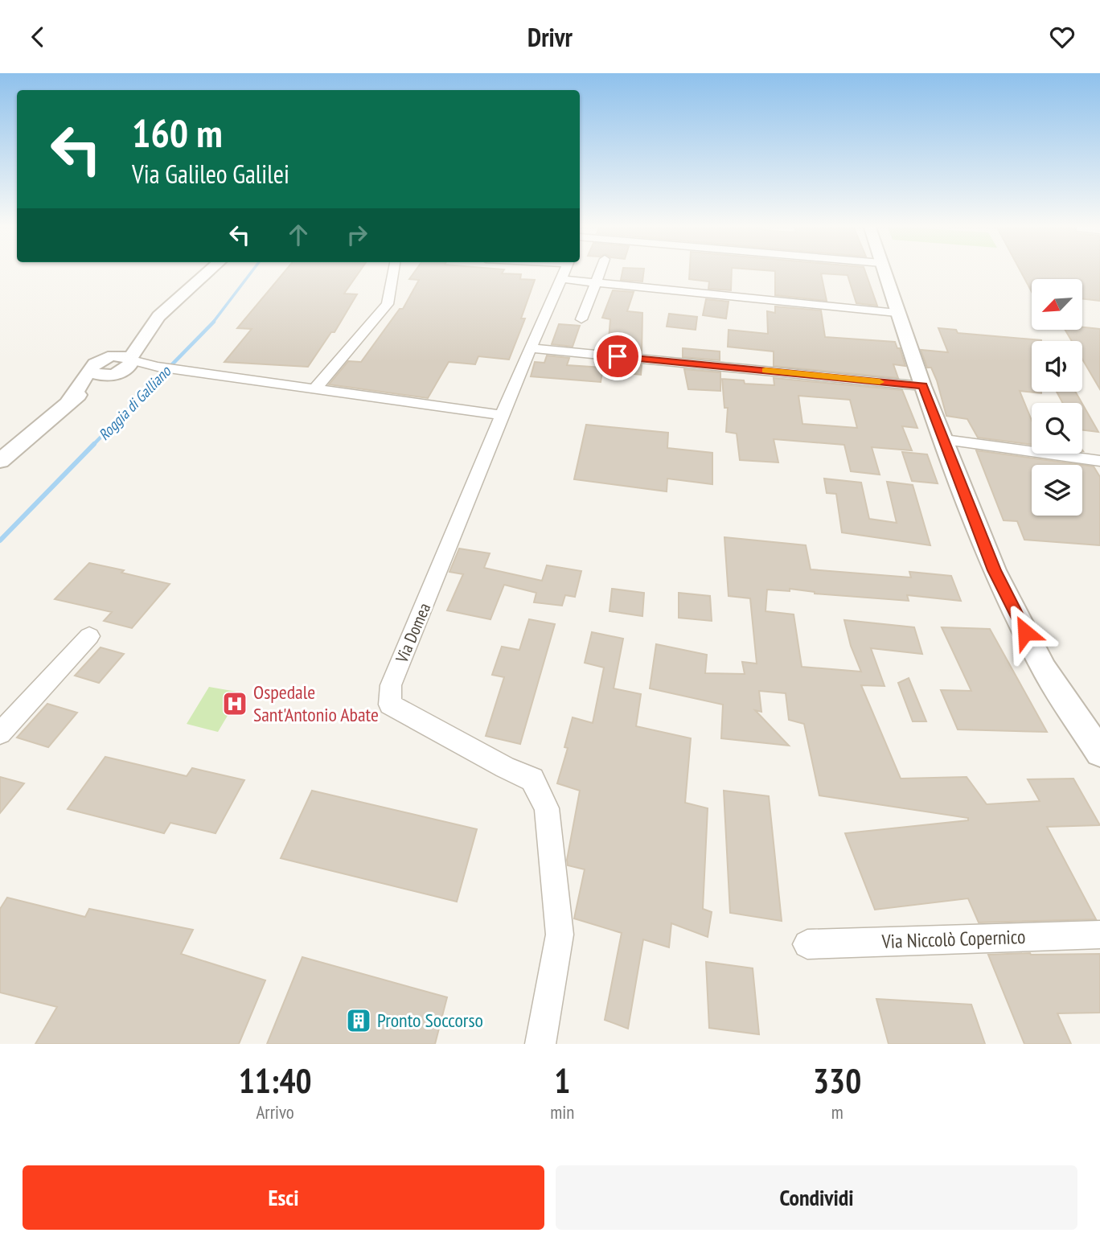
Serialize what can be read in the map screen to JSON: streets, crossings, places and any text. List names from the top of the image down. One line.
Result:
{"streets":{"street":["Via Domea","Via Niccolò Copernico"]},"water":["Roggia di Galliano"],"places":{"hospital":["Ospedale Sant'Antonio Abate"],"building":["Pronto Soccorso"]},"north":"bottom left","page":{"header":"Drivr","turn":["160 m","Via Galileo Galilei"],"eta":["11:40","Arrivo","1","min","330","m"],"buttons":["Esci","Condividi"]}}
